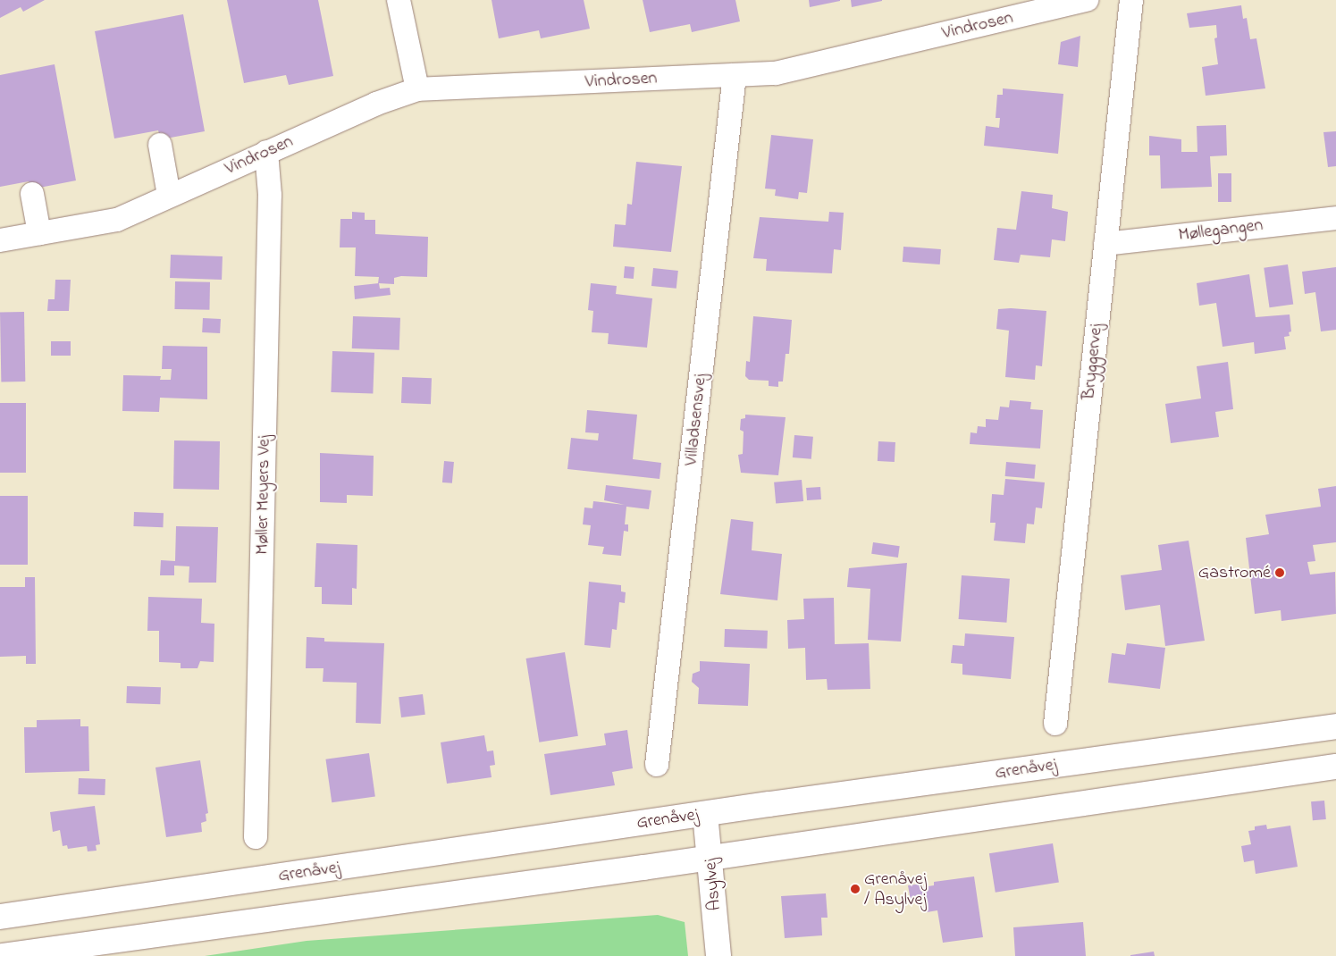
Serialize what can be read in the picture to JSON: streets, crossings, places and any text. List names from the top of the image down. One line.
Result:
{"streets":{"street":["Vindrosen","Møllegangen","Bryggervej","Villadsensvej","Møller Meyers Vej","Grenåvej","Asylvej"]},"crossings":[["Vindrosen","Villadsensvej"],["Vindrosen","Møller Meyers Vej"],["Møllegangen","Bryggervej"],["Grenåvej","Asylvej"]],"places":["Gastromé","Grenåvej / Asylvej"]}
